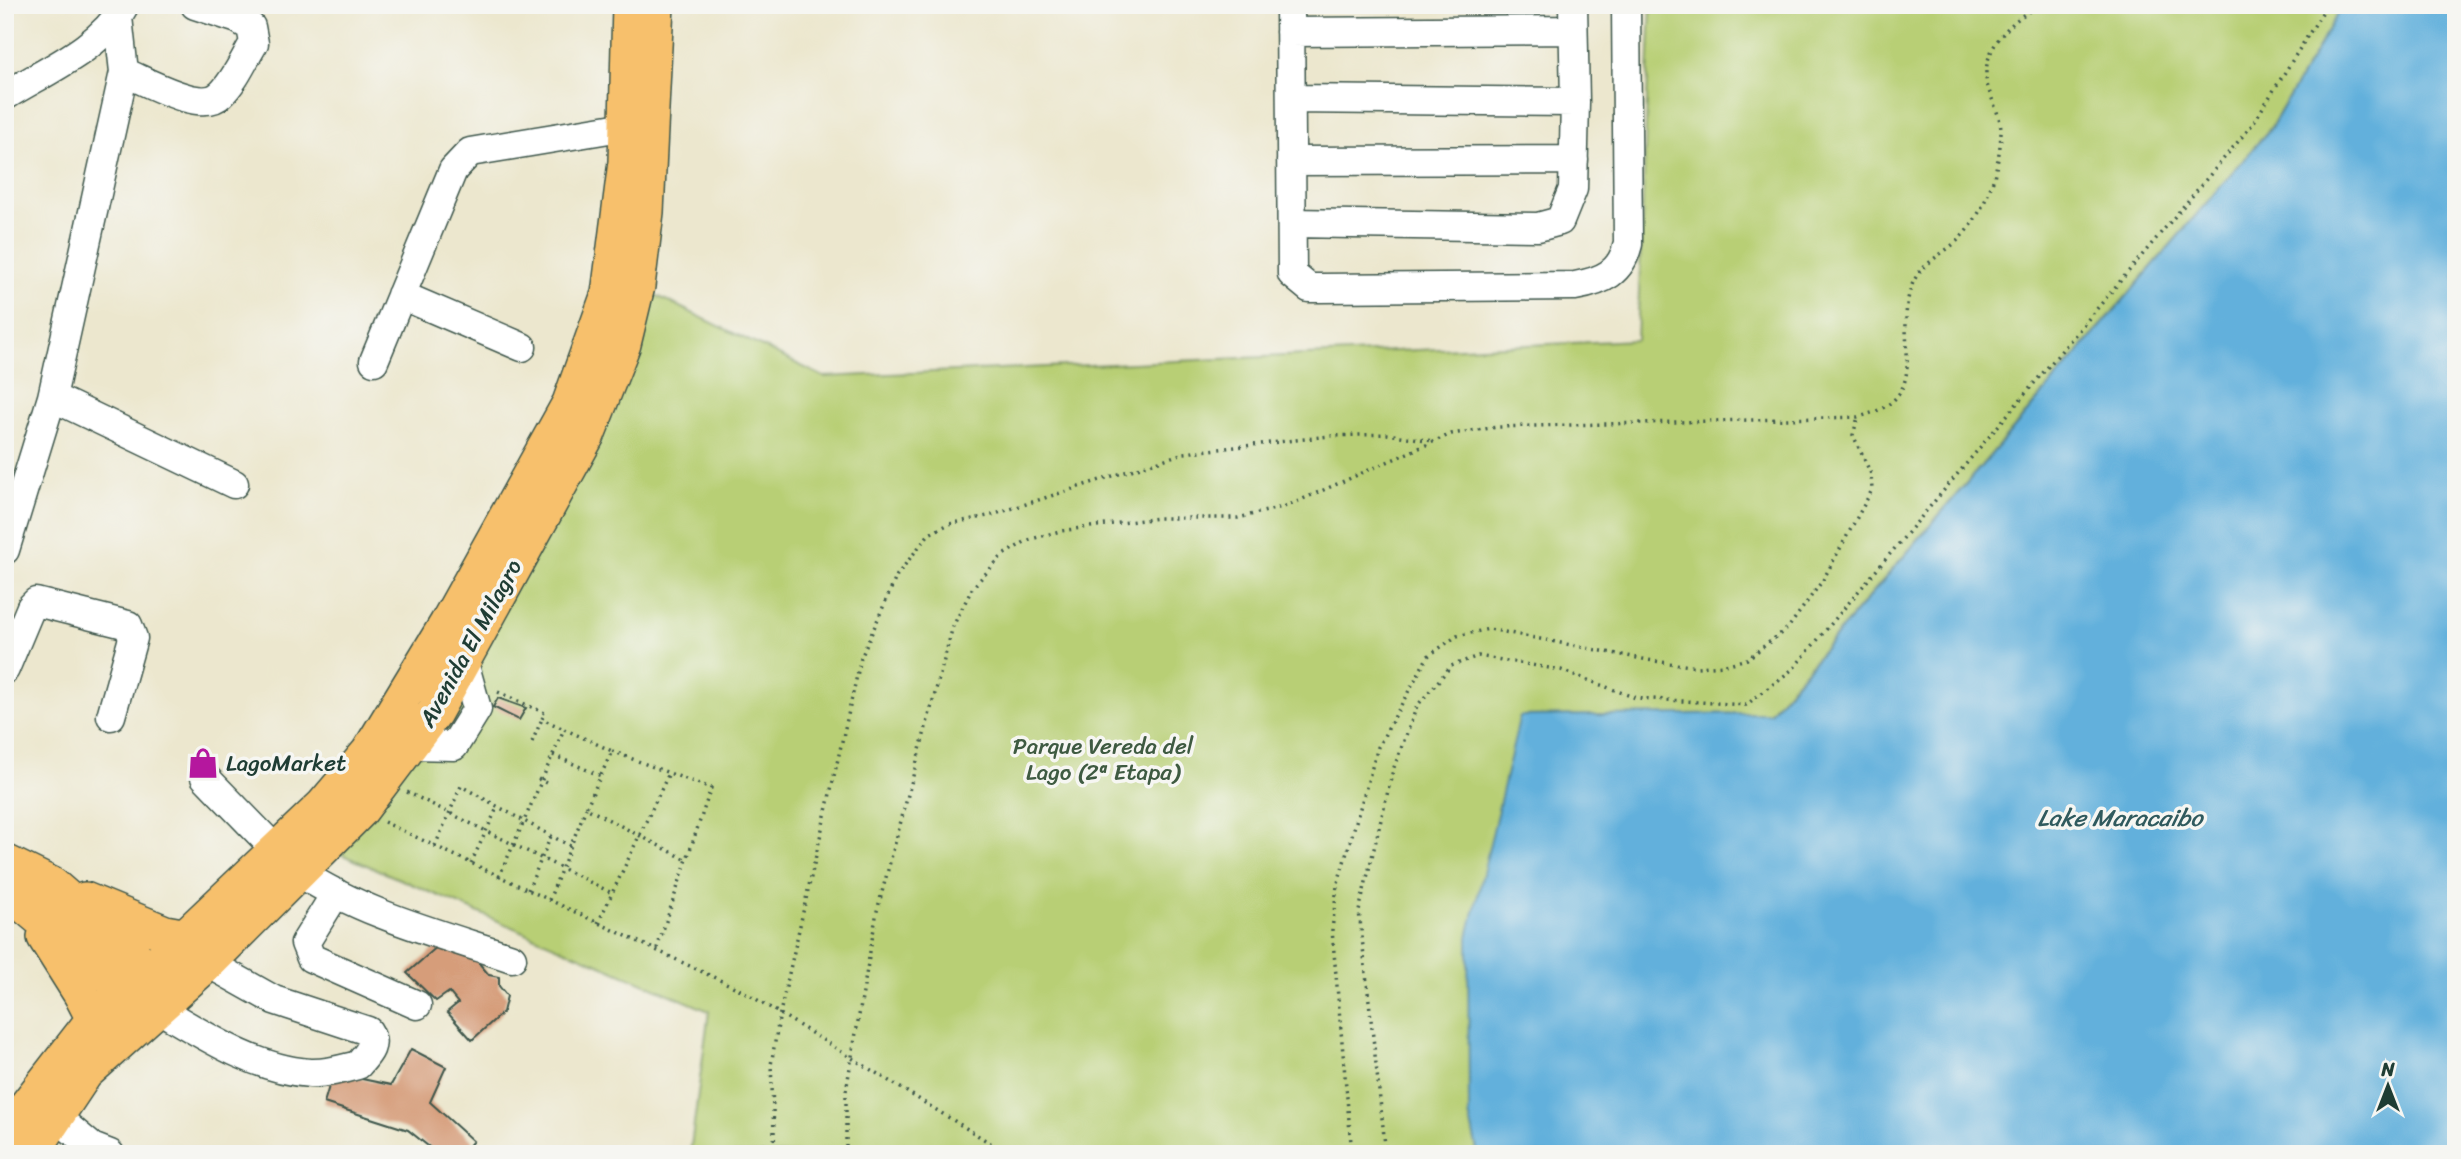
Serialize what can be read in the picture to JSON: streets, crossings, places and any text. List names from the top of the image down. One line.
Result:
{"streets":{"main road":["Avenida El Milagro"]},"water":["Lake Maracaibo"],"parks":["Parque Vereda del Lago (2ª Etapa)"],"places":{"shop":["LagoMarket"]},"north":"top"}
